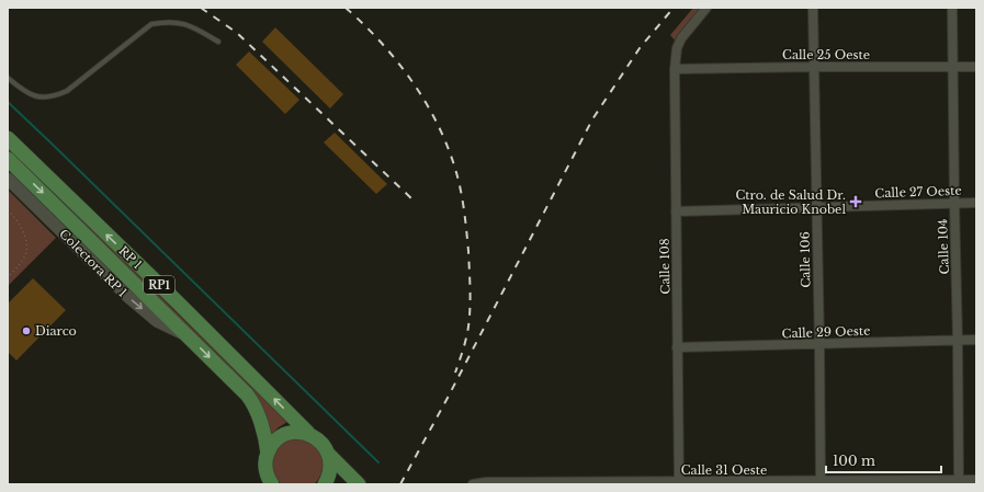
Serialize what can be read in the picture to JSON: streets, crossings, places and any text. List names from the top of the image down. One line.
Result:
{"streets":{"main road":["RP 1","Colectora RP 1","RP1"],"street":["Calle 25 Oeste","Calle 27 Oeste","Calle 104","Calle 106","Calle 108","Calle 29 Oeste","Calle 31 Oeste"]},"crossings":[["Calle 25 Oeste","Calle 104"],["Calle 25 Oeste","Calle 106"],["Calle 25 Oeste","Calle 108"],["Calle 27 Oeste","Calle 104"],["Calle 27 Oeste","Calle 106"],["Calle 27 Oeste","Calle 108"],["Calle 104","Calle 29 Oeste"],["Calle 104","Calle 31 Oeste"],["RP 1","Colectora RP 1"],["RP 1","RP1"],["Calle 106","Calle 29 Oeste"],["Calle 106","Calle 31 Oeste"],["Calle 108","Calle 29 Oeste"],["Calle 108","Calle 31 Oeste"]],"one_way":["Colectora RP 1"],"places":{"health":["Ctro. de Salud Dr. Mauricio Knobel"],"other":["Diarco"]},"scale_bar":"100 m"}
